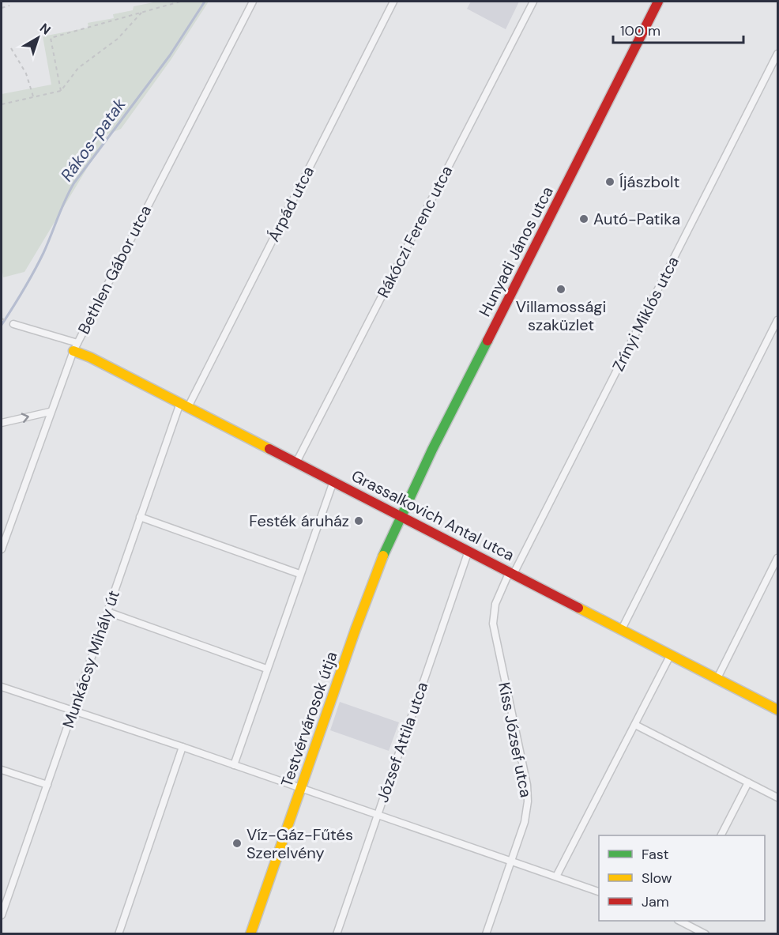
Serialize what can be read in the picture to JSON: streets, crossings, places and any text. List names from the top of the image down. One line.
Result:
{"streets":{"street":["Árpád utca","Rákóczi Ferenc utca","Hunyadi János utca","Bethlen Gábor utca","Zrínyi Miklós utca","Grassalkovich Antal utca","Munkácsy Mihály út","Testvérvárosok útja","Kiss József utca","József Attila utca"]},"crossings":[["Árpád utca","Grassalkovich Antal utca"],["Árpád utca","Munkácsy Mihály út"],["Rákóczi Ferenc utca","Grassalkovich Antal utca"],["Hunyadi János utca","Grassalkovich Antal utca"],["Hunyadi János utca","Testvérvárosok útja"],["Bethlen Gábor utca","Grassalkovich Antal utca"],["Zrínyi Miklós utca","Grassalkovich Antal utca"],["Zrínyi Miklós utca","Kiss József utca"],["Grassalkovich Antal utca","Munkácsy Mihály út"],["Grassalkovich Antal utca","Testvérvárosok útja"],["Grassalkovich Antal utca","Kiss József utca"],["Grassalkovich Antal utca","József Attila utca"]],"water":["Rákos-patak"],"places":["Íjászbolt","Autó-Patika","Villamossági szaküzlet","Festék áruház","Víz-Gáz-Fűtés Szerelvény"],"legend":["Fast","Slow","Jam"],"scale_bar":"100 m","north":"top right"}
